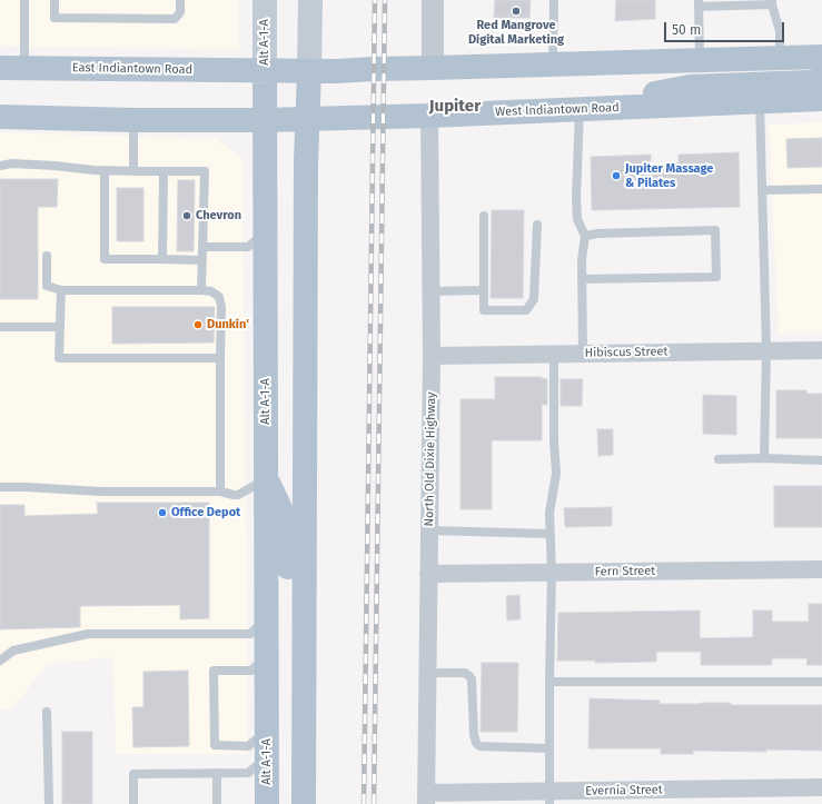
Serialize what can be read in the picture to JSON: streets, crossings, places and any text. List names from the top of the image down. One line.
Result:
{"streets":{"main road":["Alt A-1-A","East Indiantown Road","West Indiantown Road"],"street":["Hibiscus Street","North Old Dixie Highway","Fern Street","Evernia Street"]},"crossings":[["Alt A-1-A","East Indiantown Road"],["Alt A-1-A","West Indiantown Road"],["West Indiantown Road","North Old Dixie Highway"],["Hibiscus Street","North Old Dixie Highway"],["North Old Dixie Highway","Fern Street"],["North Old Dixie Highway","Evernia Street"]],"districts":["Jupiter"],"places":["Red Mangrove Digital Marketing","Jupiter Massage & Pilates","Chevron","Dunkin'","Office Depot"],"scale_bar":"50 m"}
